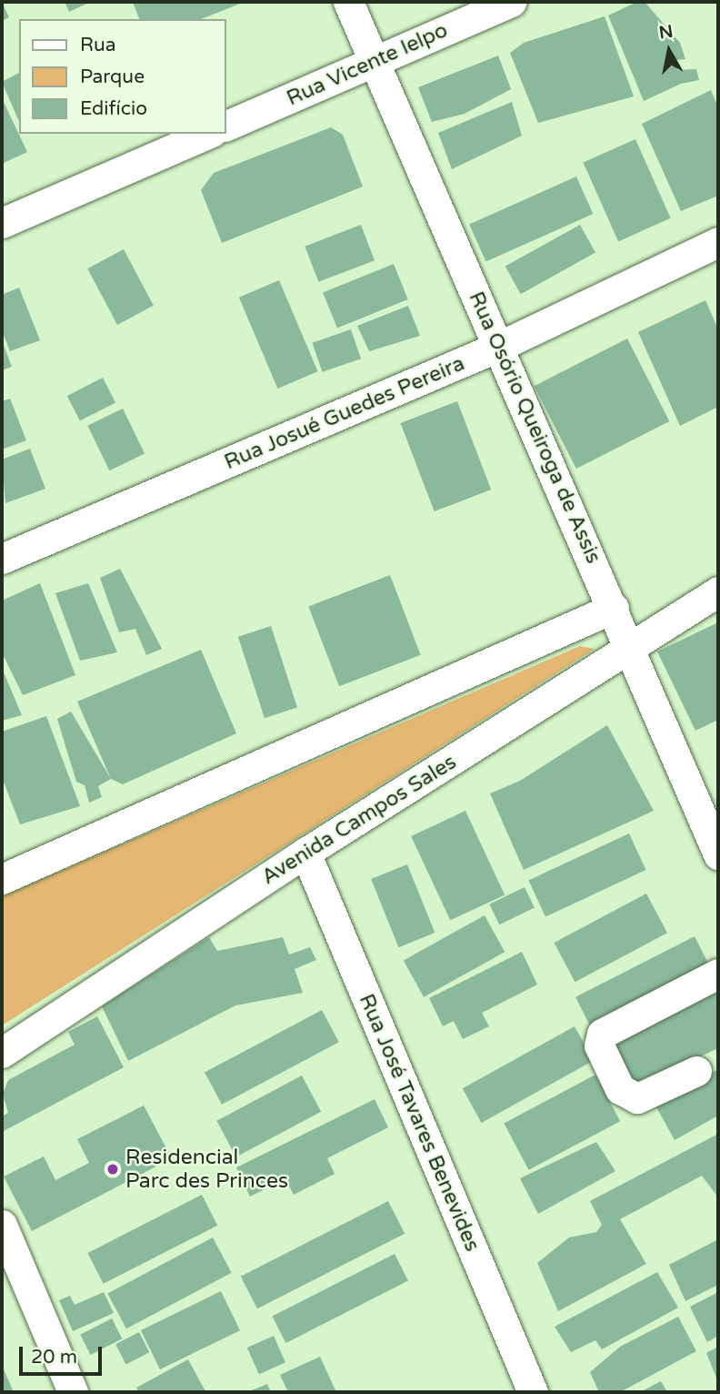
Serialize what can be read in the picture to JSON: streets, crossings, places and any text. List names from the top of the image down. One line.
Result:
{"streets":{"street":["Rua Vicente Ielpo","Rua Josué Guedes Pereira","Rua Osório Queiroga de Assis","Avenida Campos Sales","Rua José Tavares Benevides"]},"crossings":[["Rua Vicente Ielpo","Rua Osório Queiroga de Assis"],["Rua Josué Guedes Pereira","Rua Osório Queiroga de Assis"],["Rua Osório Queiroga de Assis","Avenida Campos Sales"],["Avenida Campos Sales","Rua José Tavares Benevides"]],"places":["Residencial Parc des Princes"],"legend":["Rua","Parque","Edifício"],"scale_bar":"20 m","north":"top"}
